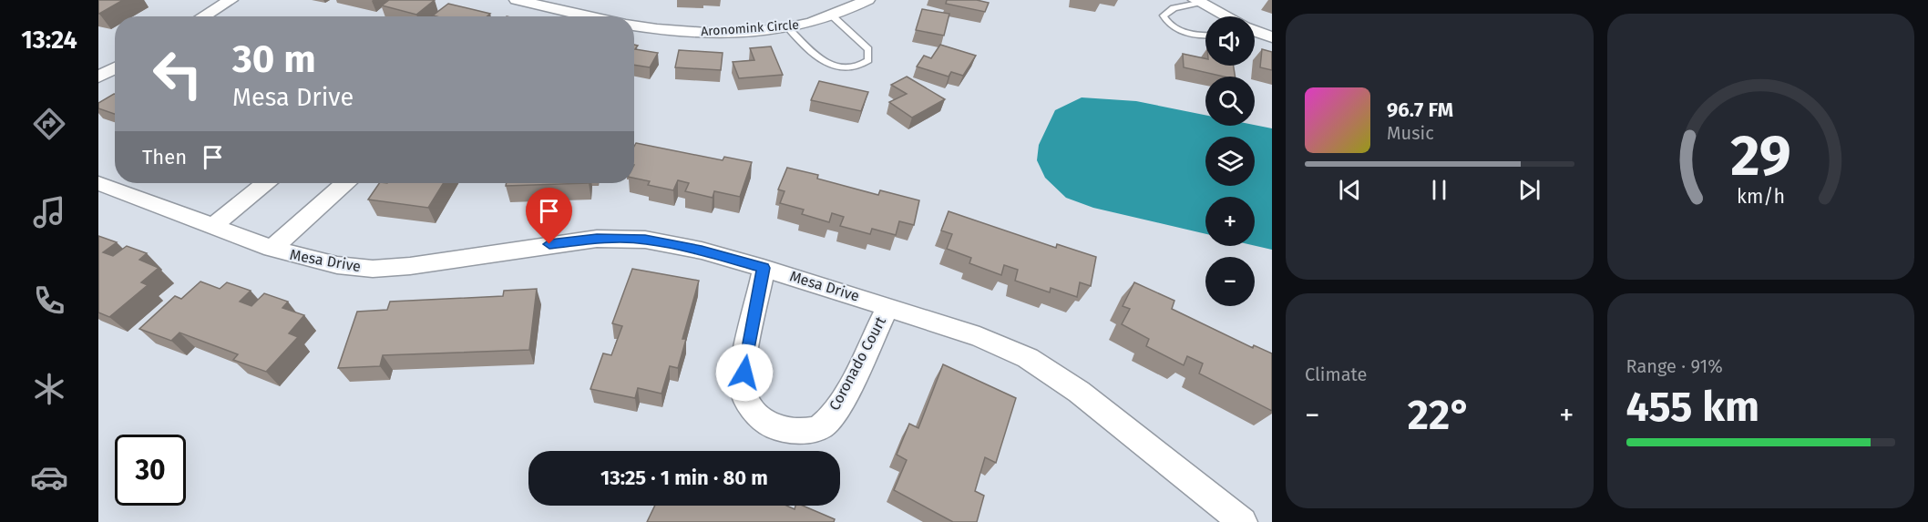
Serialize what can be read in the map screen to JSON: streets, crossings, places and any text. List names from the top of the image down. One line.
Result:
{"streets":{"street":["Aronomink Circle","Mesa Drive","Coronado Court"]},"crossings":[["Mesa Drive","Coronado Court"]],"page":{"tabs":"13:24","map_buttons":["+","−"],"turn":["30 m","Mesa Drive"],"song":["96.7 FM","Music"],"then":"Then","tile":["Climate",["Range · 91%","455 km"]],"heat":["−","22°","+"],"limit":"30","trip":"13:25 · 1 min · 80 m","gauge":["29","km/h"]}}
